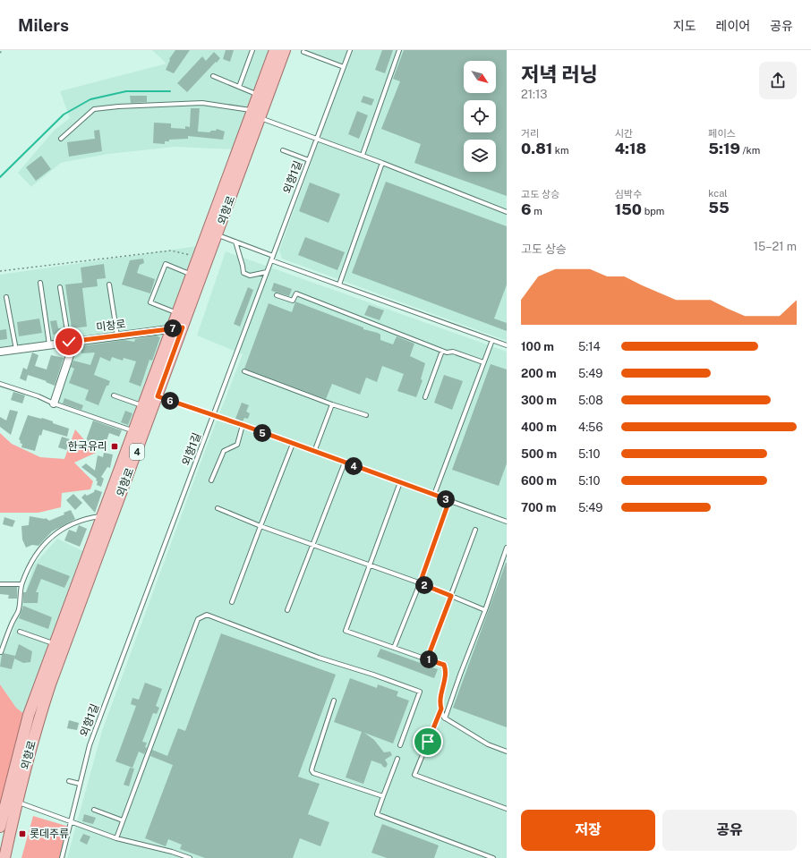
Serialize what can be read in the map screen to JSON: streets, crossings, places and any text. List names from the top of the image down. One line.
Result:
{"streets":{"main road":["외항로","4"],"street":["미창로"],"lane":["외항1길"]},"crossings":[["외항로","미창로"]],"places":{"transit":["한국유리","롯데주류"]},"north":"bottom right","page":{"header":"Milers","nav":["지도","레이어","공유"],"heading":["저녁 러닝","21:13"],"stats":[["거리","0.81 km"],["시간","4:18"],["페이스","5:19 /km"],["고도 상승","6 m"],["심박수","150 bpm"],["kcal","55"]],"chart":["고도 상승","15–21 m"],"pins":["7","6","5","4","3","2","1"],"list":[{"name":"100 m","note":"5:14"},{"name":"200 m","note":"5:49"},{"name":"300 m","note":"5:08"},{"name":"400 m","note":"4:56"},{"name":"500 m","note":"5:10"},{"name":"600 m","note":"5:10"},{"name":"700 m","note":"5:49"}],"buttons":["저장","공유"]}}
